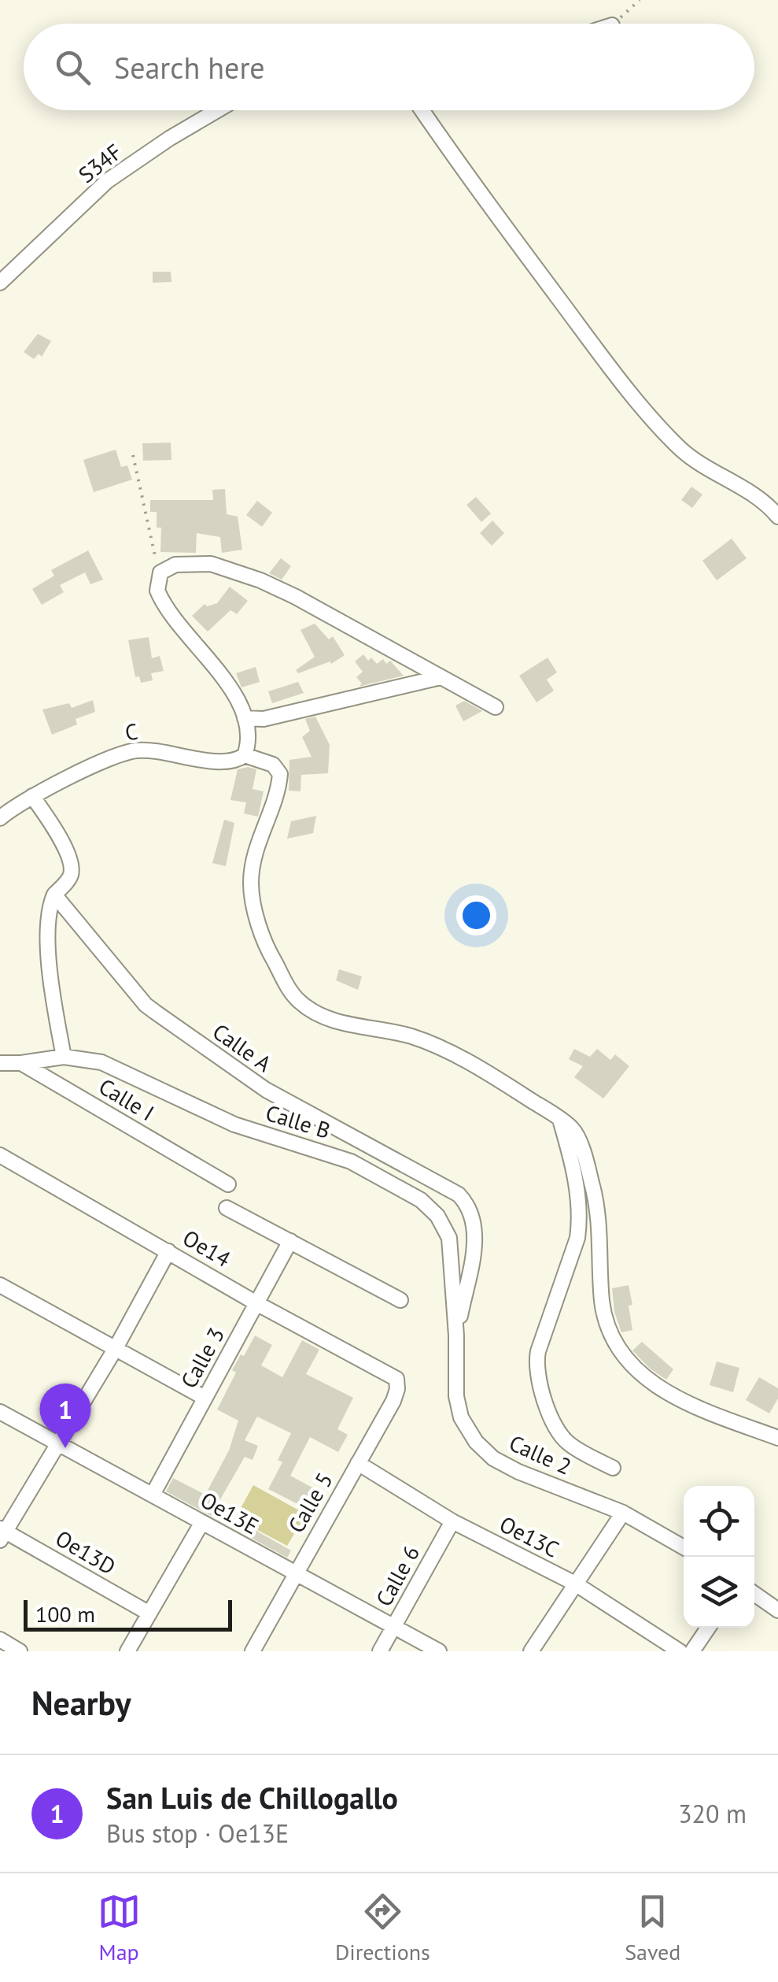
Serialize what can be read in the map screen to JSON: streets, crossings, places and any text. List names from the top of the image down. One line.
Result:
{"streets":{"street":["S34F","C","Calle A","Calle I","Calle B","Oe14","Calle 3","Calle 2","Calle 5","Oe13E","Oe13C","Oe13D","Calle 6"]},"crossings":[["Calle A","Calle B"],["Calle A","Calle 2"],["Calle I","Calle B"],["Calle B","Calle 2"],["Oe14","Calle 3"],["Oe14","Calle 5"],["Calle 3","Oe13E"],["Calle 5","Oe13E"],["Calle 5","Oe13C"],["Oe13E","Calle 6"],["Oe13C","Calle 6"]],"scale_bar":"100 m","page":{"search":"Search here","pins":"1","scale":"100 m","heading":"Nearby","list":[{"mark":"1","name":"San Luis de Chillogallo","note":"Bus stop · Oe13E","value":"320 m"}],"nav":["Map","Directions","Saved"]}}
